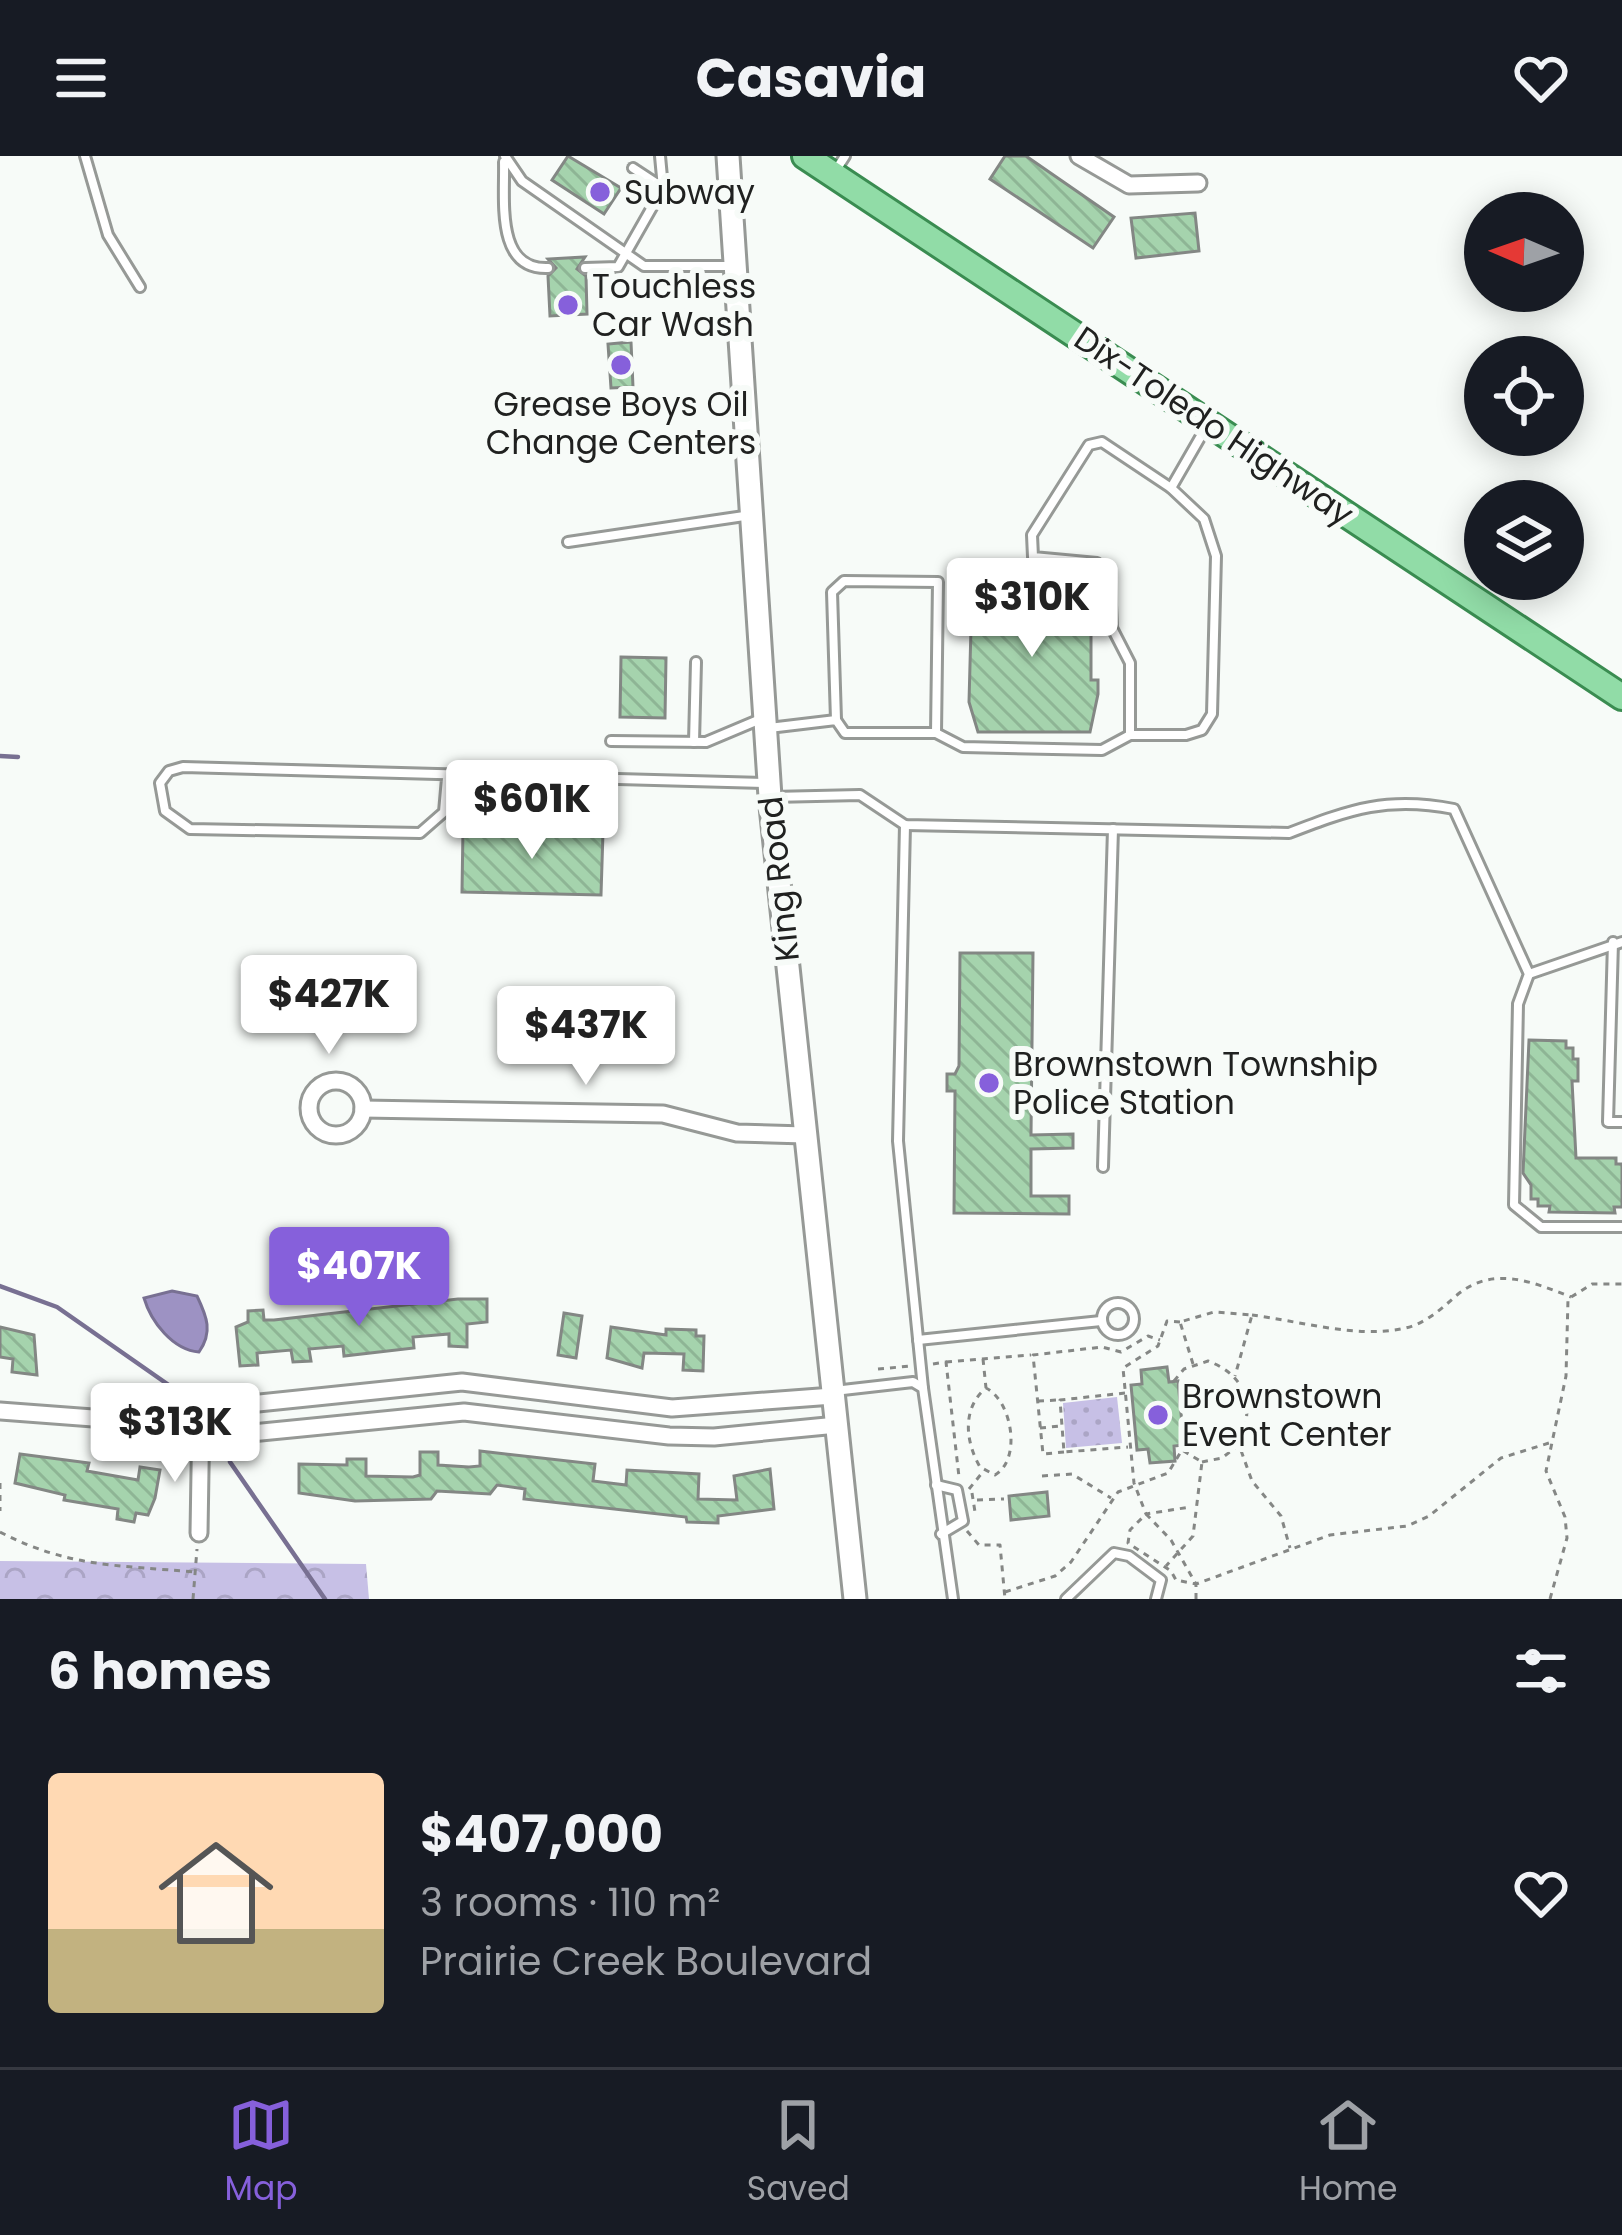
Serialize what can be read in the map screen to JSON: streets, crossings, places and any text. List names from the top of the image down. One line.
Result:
{"streets":{"main road":["Dix-Toledo Highway","King Road"]},"places":["Subway","Touchless Car Wash","Grease Boys Oil Change Centers","Brownstown Township Police Station","Brownstown Event Center"],"north":"left","page":{"header":"Casavia","price":["$310K","$601K","$427K","$437K","$407K","$313K"],"heading":"6 homes","list":[{"name":"$407,000","note":"3 rooms · 110 m² · Prairie Creek Boulevard"}],"tabs":["Map","Saved","Home"]}}
